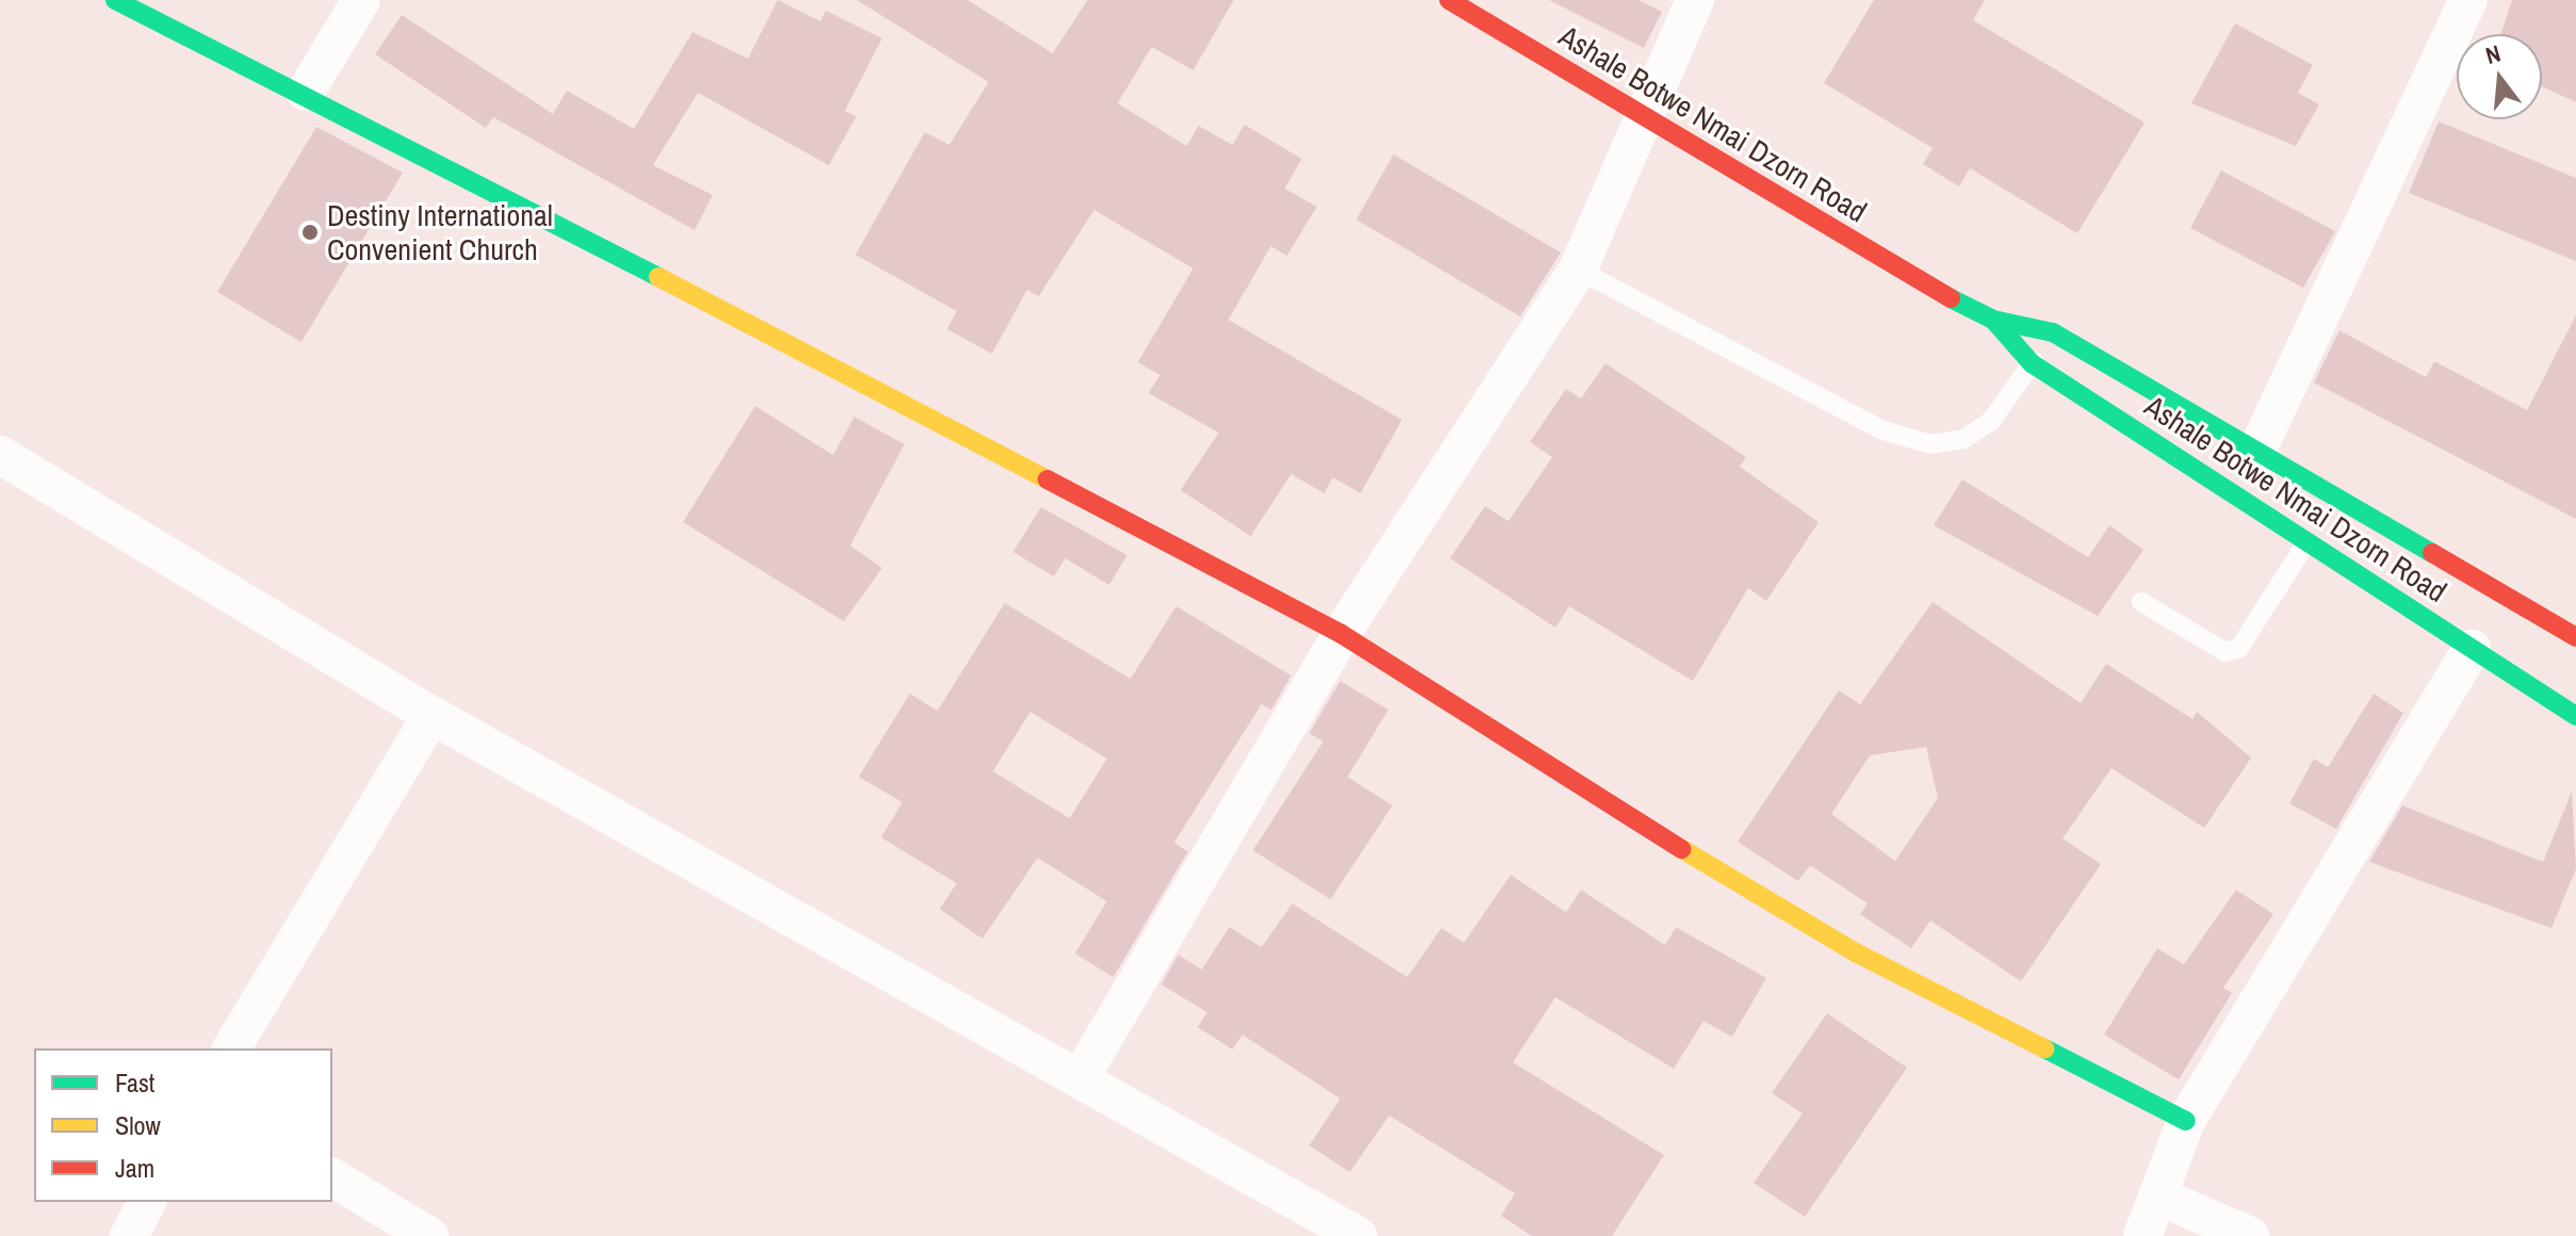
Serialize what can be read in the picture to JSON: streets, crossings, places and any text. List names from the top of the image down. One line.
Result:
{"streets":{"street":["Ashale Botwe Nmai Dzorn Road"]},"places":["Destiny International Convenient Church"],"legend":["Fast","Slow","Jam"],"north":"top"}
